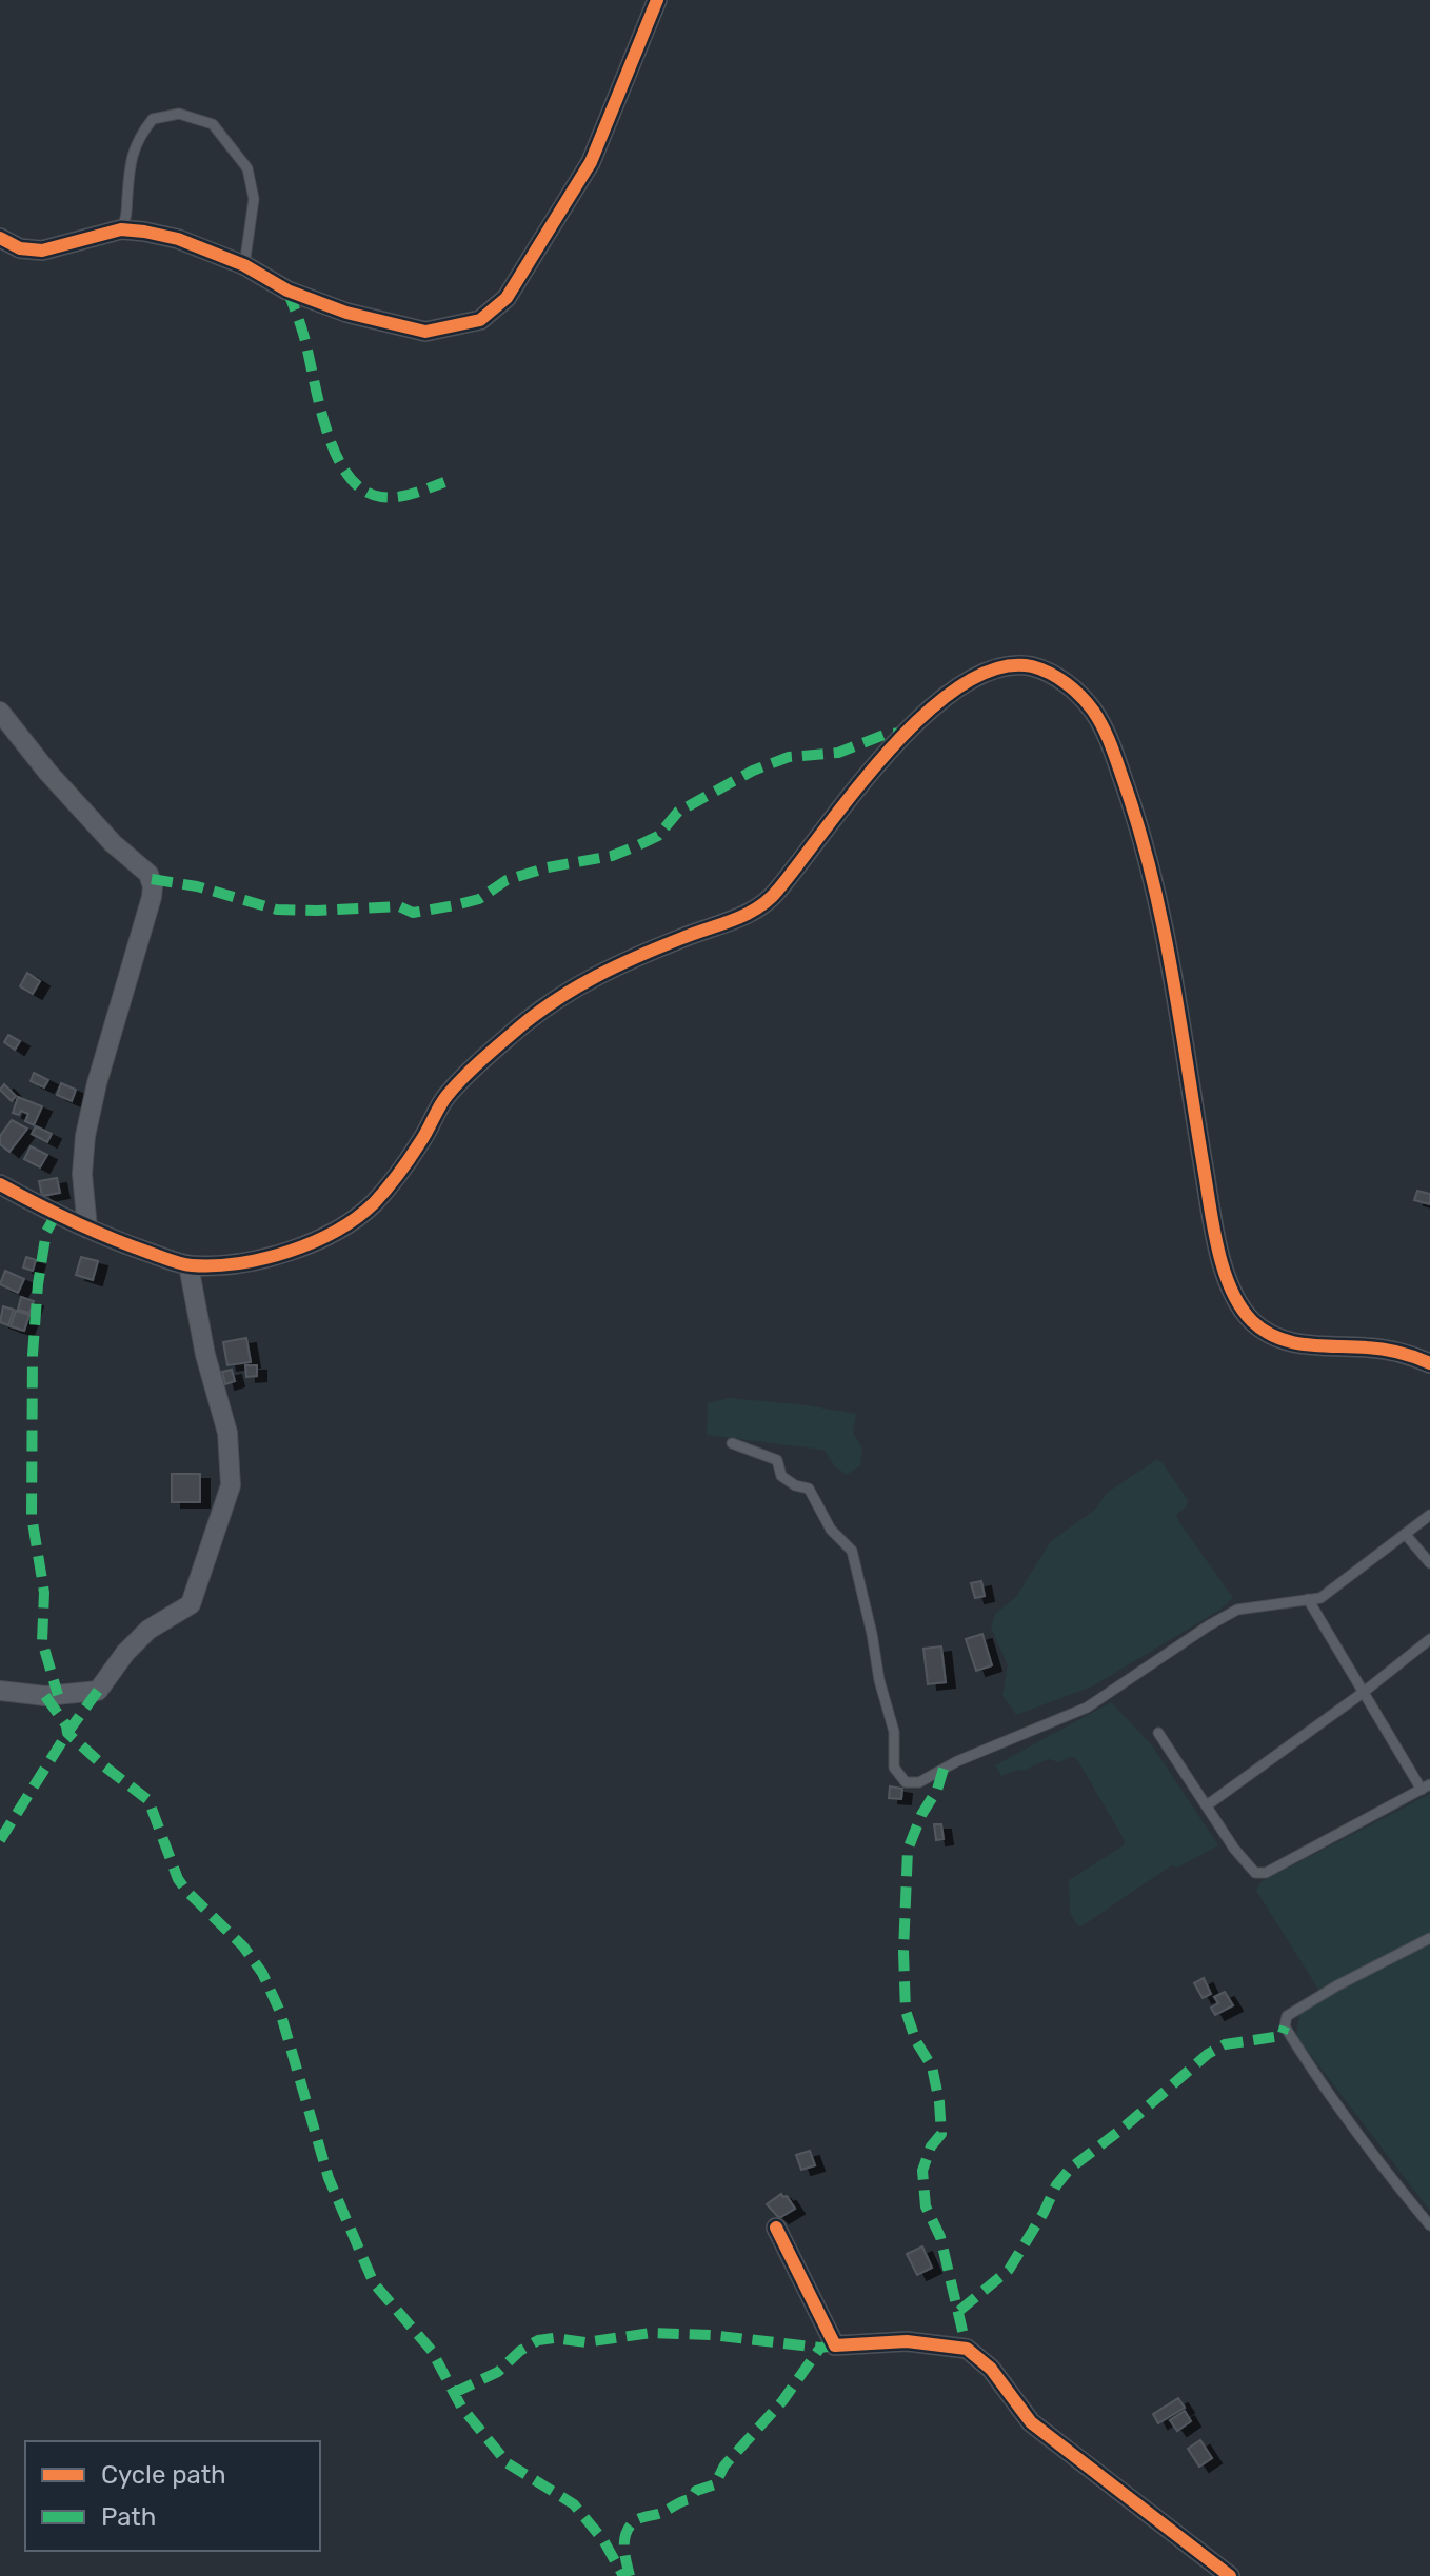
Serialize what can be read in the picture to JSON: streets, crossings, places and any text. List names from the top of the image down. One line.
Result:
{"legend":["Cycle path","Path"]}
